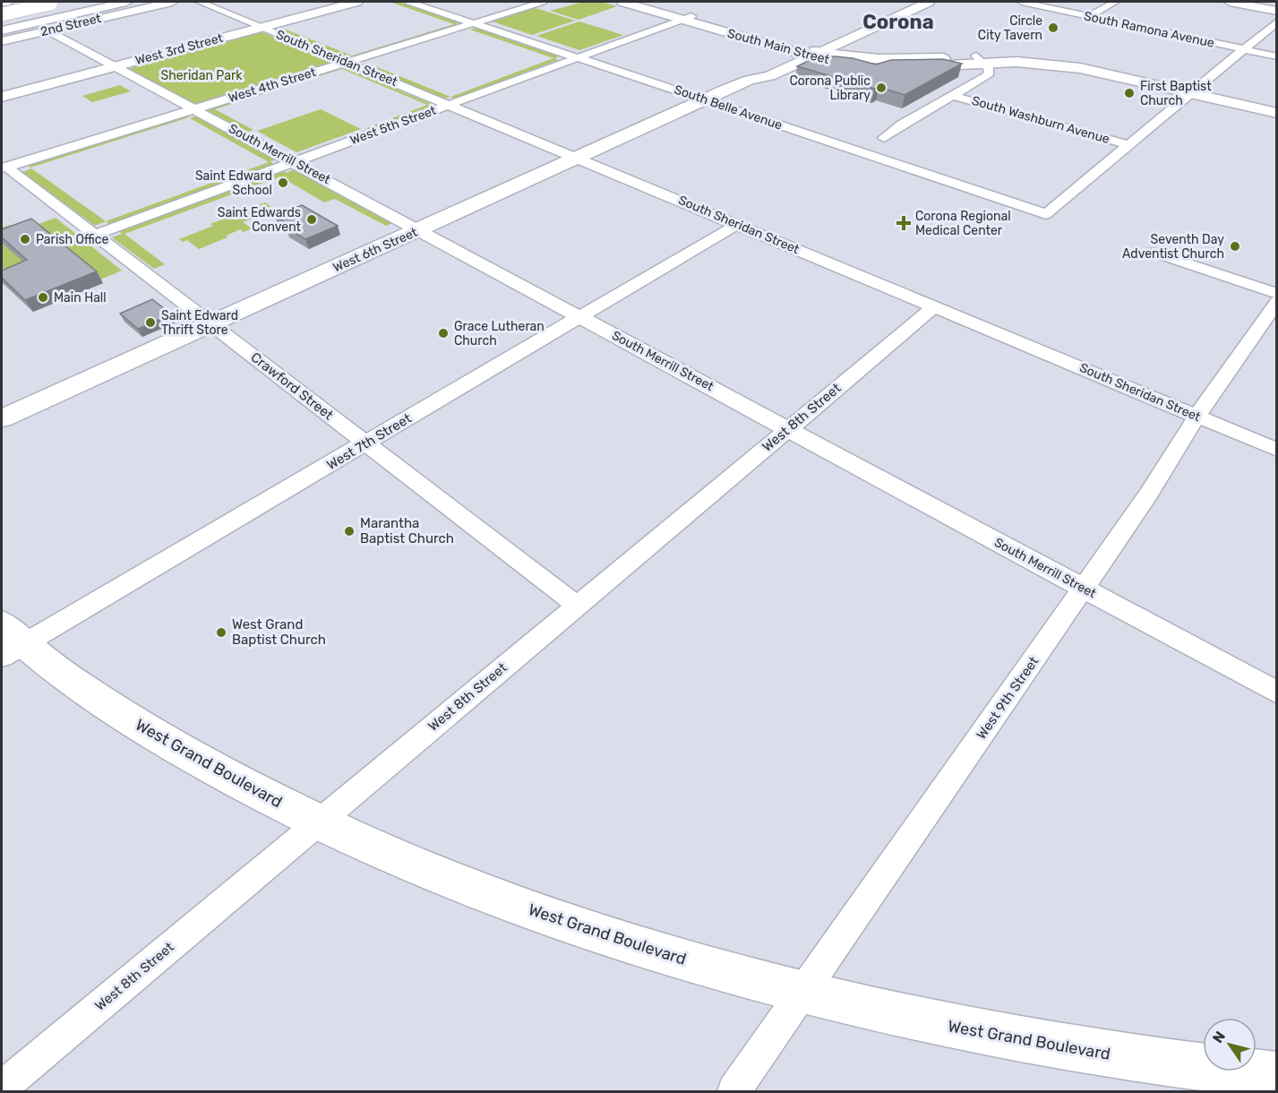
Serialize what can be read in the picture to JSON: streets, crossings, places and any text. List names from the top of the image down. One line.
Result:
{"streets":{"main road":["2nd Street","South Main Street","West 3rd Street","West 6th Street","West Grand Boulevard"],"street":["South Ramona Avenue","South Sheridan Street","West 4th Street","South Belle Avenue","South Washburn Avenue","West 5th Street","South Merrill Street","Crawford Street","West 8th Street","West 7th Street","West 9th Street"]},"crossings":[["2nd Street","South Merrill Street"],["South Main Street","West 5th Street"],["South Main Street","West 6th Street"],["West 3rd Street","South Sheridan Street"],["West 3rd Street","South Merrill Street"],["South Sheridan Street","West 4th Street"],["South Sheridan Street","West 5th Street"],["South Sheridan Street","West 6th Street"],["South Sheridan Street","West 8th Street"],["South Sheridan Street","West 7th Street"],["South Sheridan Street","West 9th Street"],["West 4th Street","South Belle Avenue"],["West 4th Street","South Merrill Street"],["West 4th Street","Crawford Street"],["South Belle Avenue","South Washburn Avenue"],["South Belle Avenue","West 5th Street"],["South Belle Avenue","West 6th Street"],["West 5th Street","South Merrill Street"],["West 5th Street","Crawford Street"],["South Merrill Street","West 6th Street"],["South Merrill Street","West 8th Street"],["South Merrill Street","West 7th Street"],["South Merrill Street","West 9th Street"],["West 6th Street","Crawford Street"],["Crawford Street","West 8th Street"],["Crawford Street","West 7th Street"],["West 8th Street","West Grand Boulevard"],["West 7th Street","West Grand Boulevard"],["West 9th Street","West Grand Boulevard"]],"districts":["Corona"],"parks":["Sheridan Park"],"places":{"other":["Circle City Tavern","Corona Public Library","First Baptist Church","Saint Edward School","Saint Edwards Convent","Parish Office","Seventh Day Adventist Church","Main Hall","Saint Edward Thrift Store","Grace Lutheran Church","Marantha Baptist Church","West Grand Baptist Church"],"health":["Corona Regional Medical Center"]},"north":"top left"}
